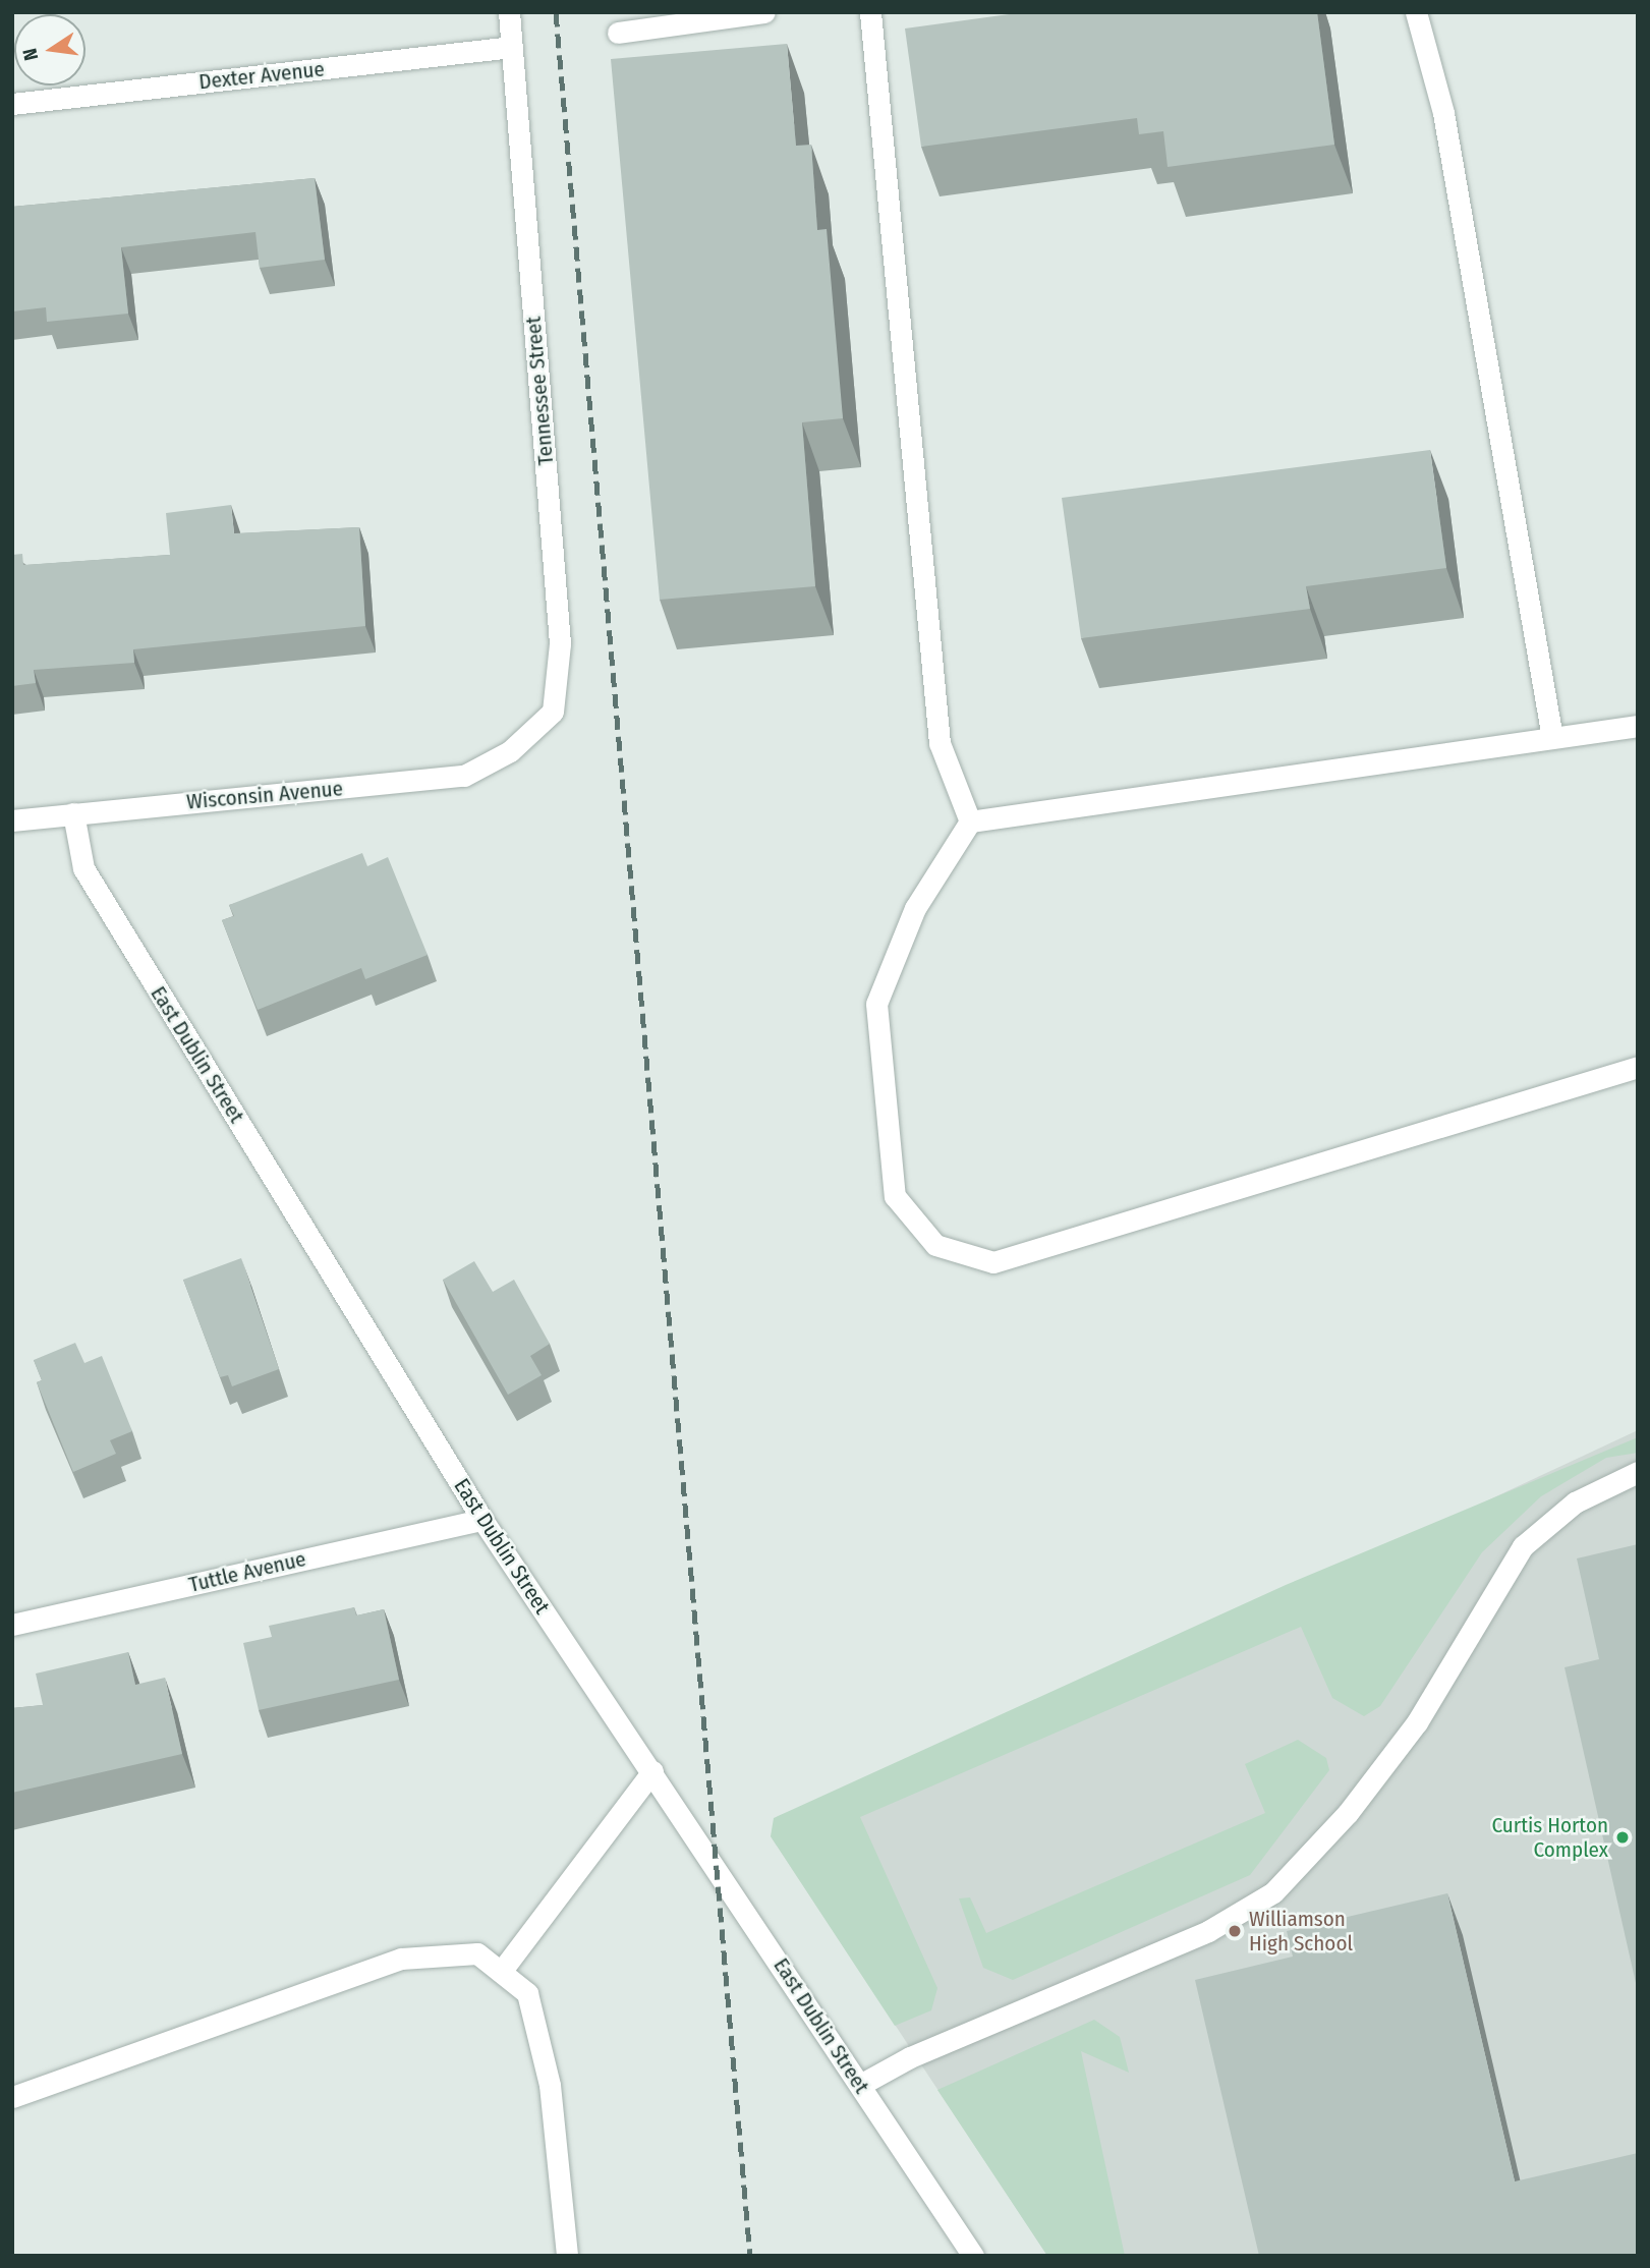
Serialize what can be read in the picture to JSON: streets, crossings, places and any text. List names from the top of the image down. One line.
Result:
{"streets":{"street":["Dexter Avenue","Tennessee Street","Wisconsin Avenue","East Dublin Street","Tuttle Avenue"]},"crossings":[["Dexter Avenue","Tennessee Street"],["Tennessee Street","Wisconsin Avenue"],["Wisconsin Avenue","East Dublin Street"],["East Dublin Street","Tuttle Avenue"]],"places":["Curtis Horton Complex","Williamson High School"],"north":"left"}
